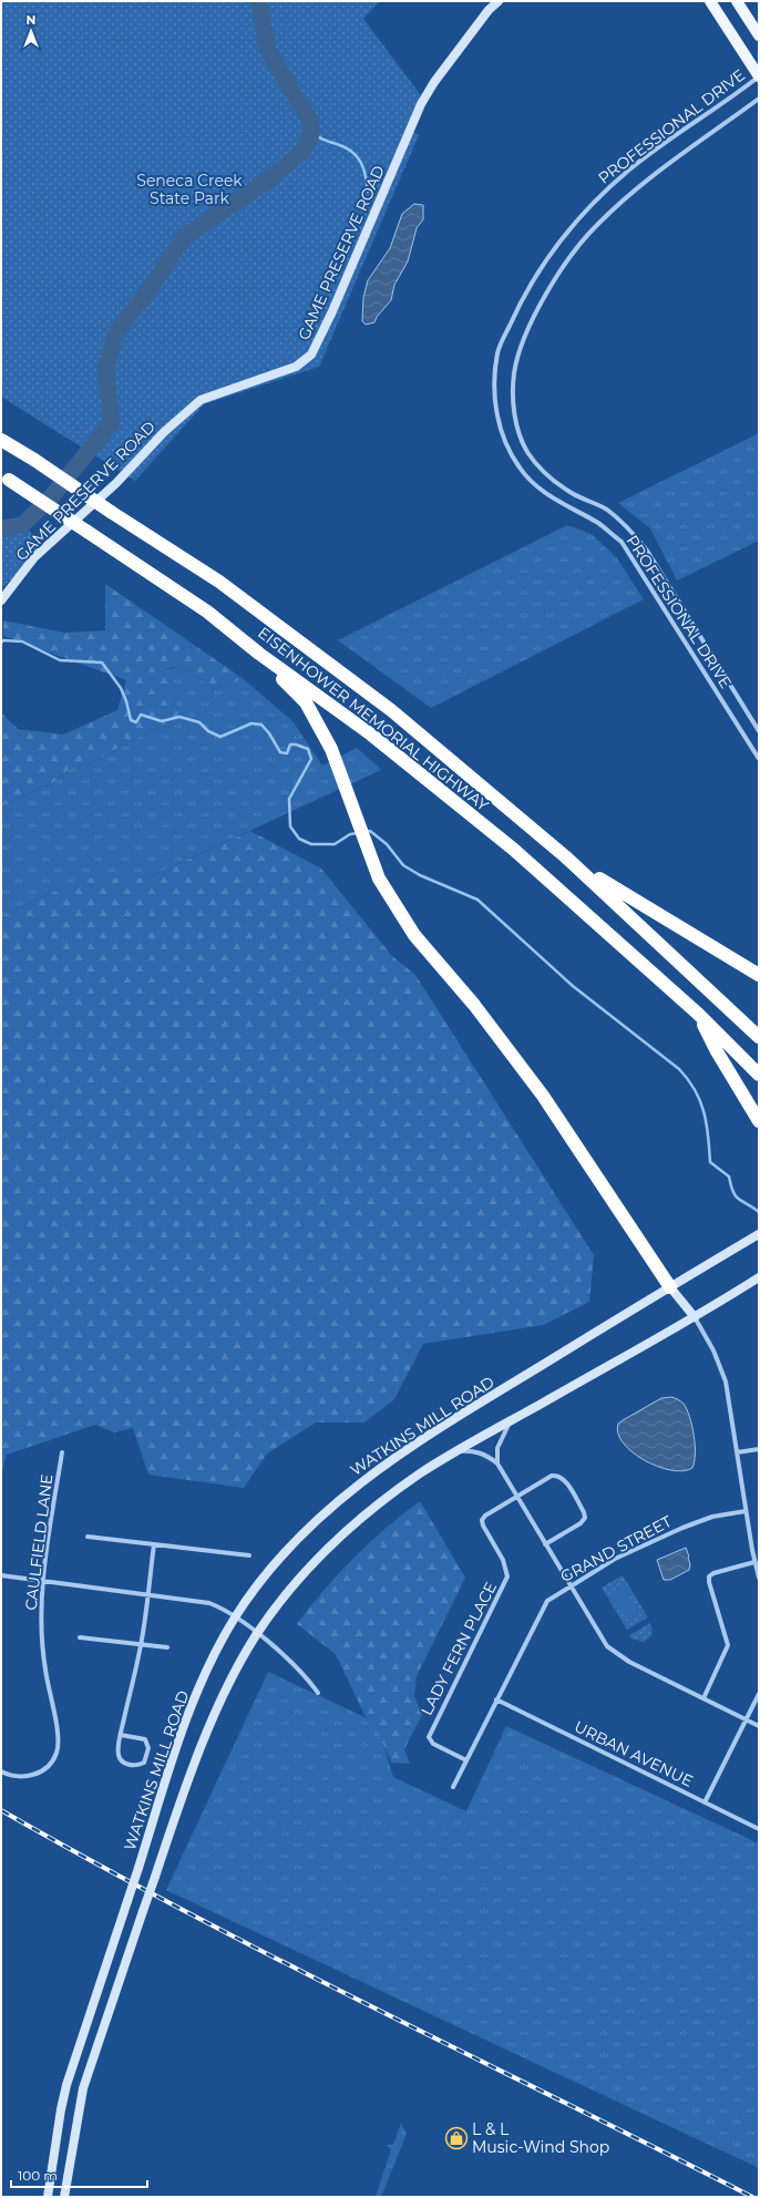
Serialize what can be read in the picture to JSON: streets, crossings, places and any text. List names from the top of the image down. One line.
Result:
{"streets":{"highway":["EISENHOWER MEMORIAL HIGHWAY"],"main road":["GAME PRESERVE ROAD","WATKINS MILL ROAD"],"street":["PROFESSIONAL DRIVE","CAULFIELD LANE","GRAND STREET","LADY FERN PLACE","URBAN AVENUE"]},"crossings":[["GRAND STREET","LADY FERN PLACE"],["GRAND STREET","URBAN AVENUE"]],"parks":["Seneca Creek State Park"],"places":{"shop":["L & L Music-Wind Shop"]},"scale_bar":"100 m","north":"top"}
